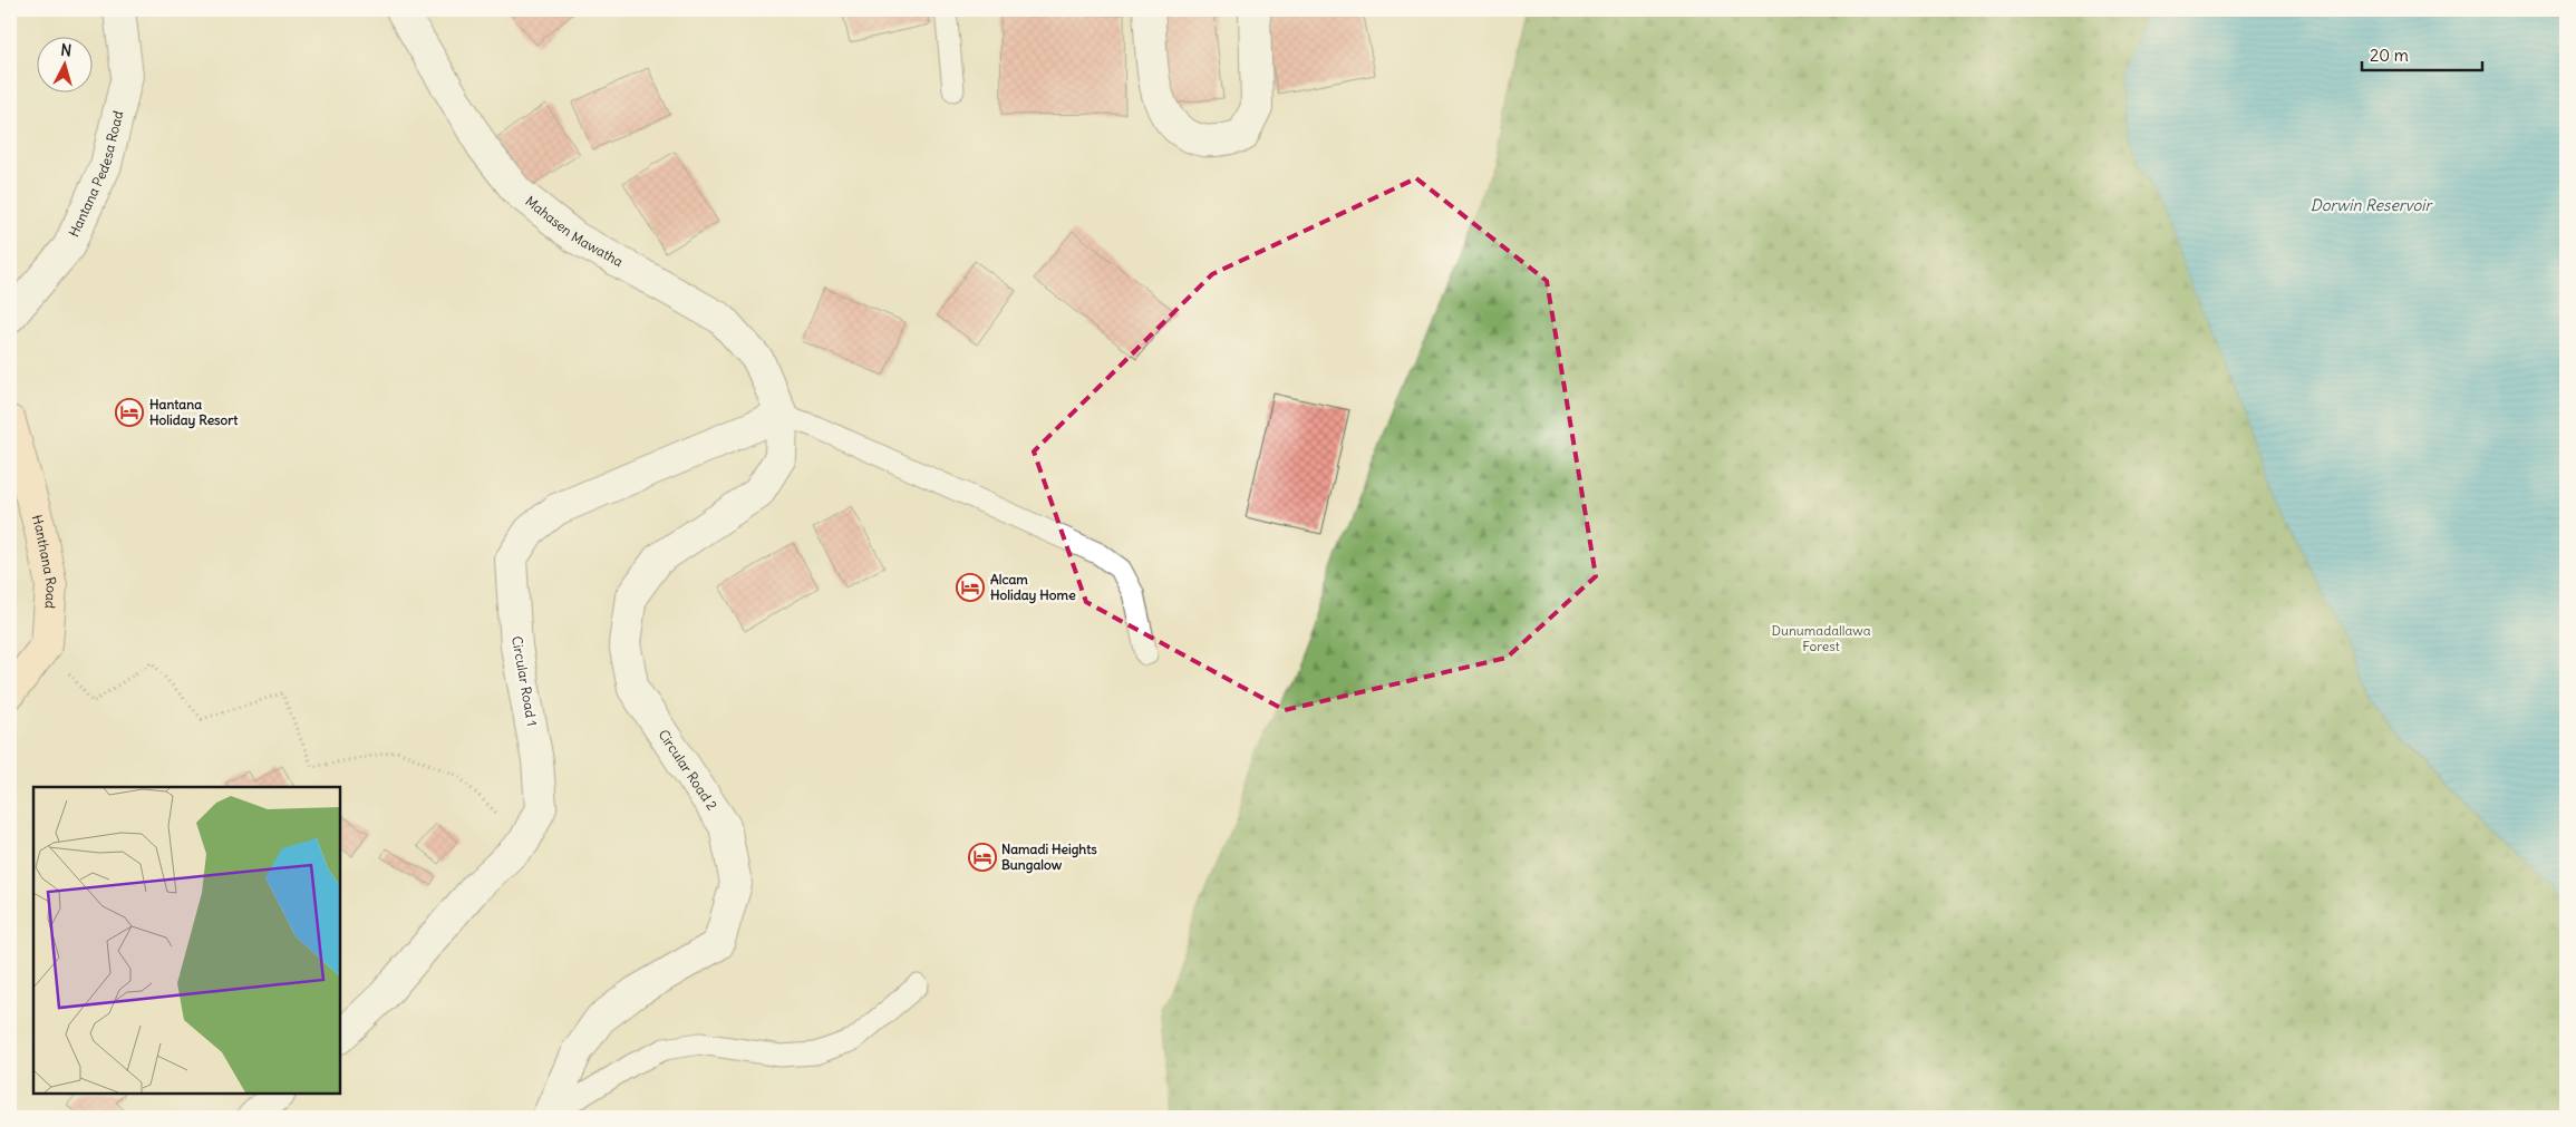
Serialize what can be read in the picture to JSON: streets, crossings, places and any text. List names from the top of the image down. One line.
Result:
{"streets":{"street":["Hantana Pedesa Road","Mahasen Mawatha","Hanthana Road","Circular Road 1","Circular Road 2"]},"crossings":[["Mahasen Mawatha","Circular Road 1"],["Mahasen Mawatha","Circular Road 2"],["Circular Road 1","Circular Road 2"]],"water":["Dorwin Reservoir"],"parks":["Dunumadallawa Forest"],"places":{"hotel":["Hantana Holiday Resort","Alcam Holiday Home","Namadi Heights Bungalow"]},"scale_bar":"20 m","north":"top"}
